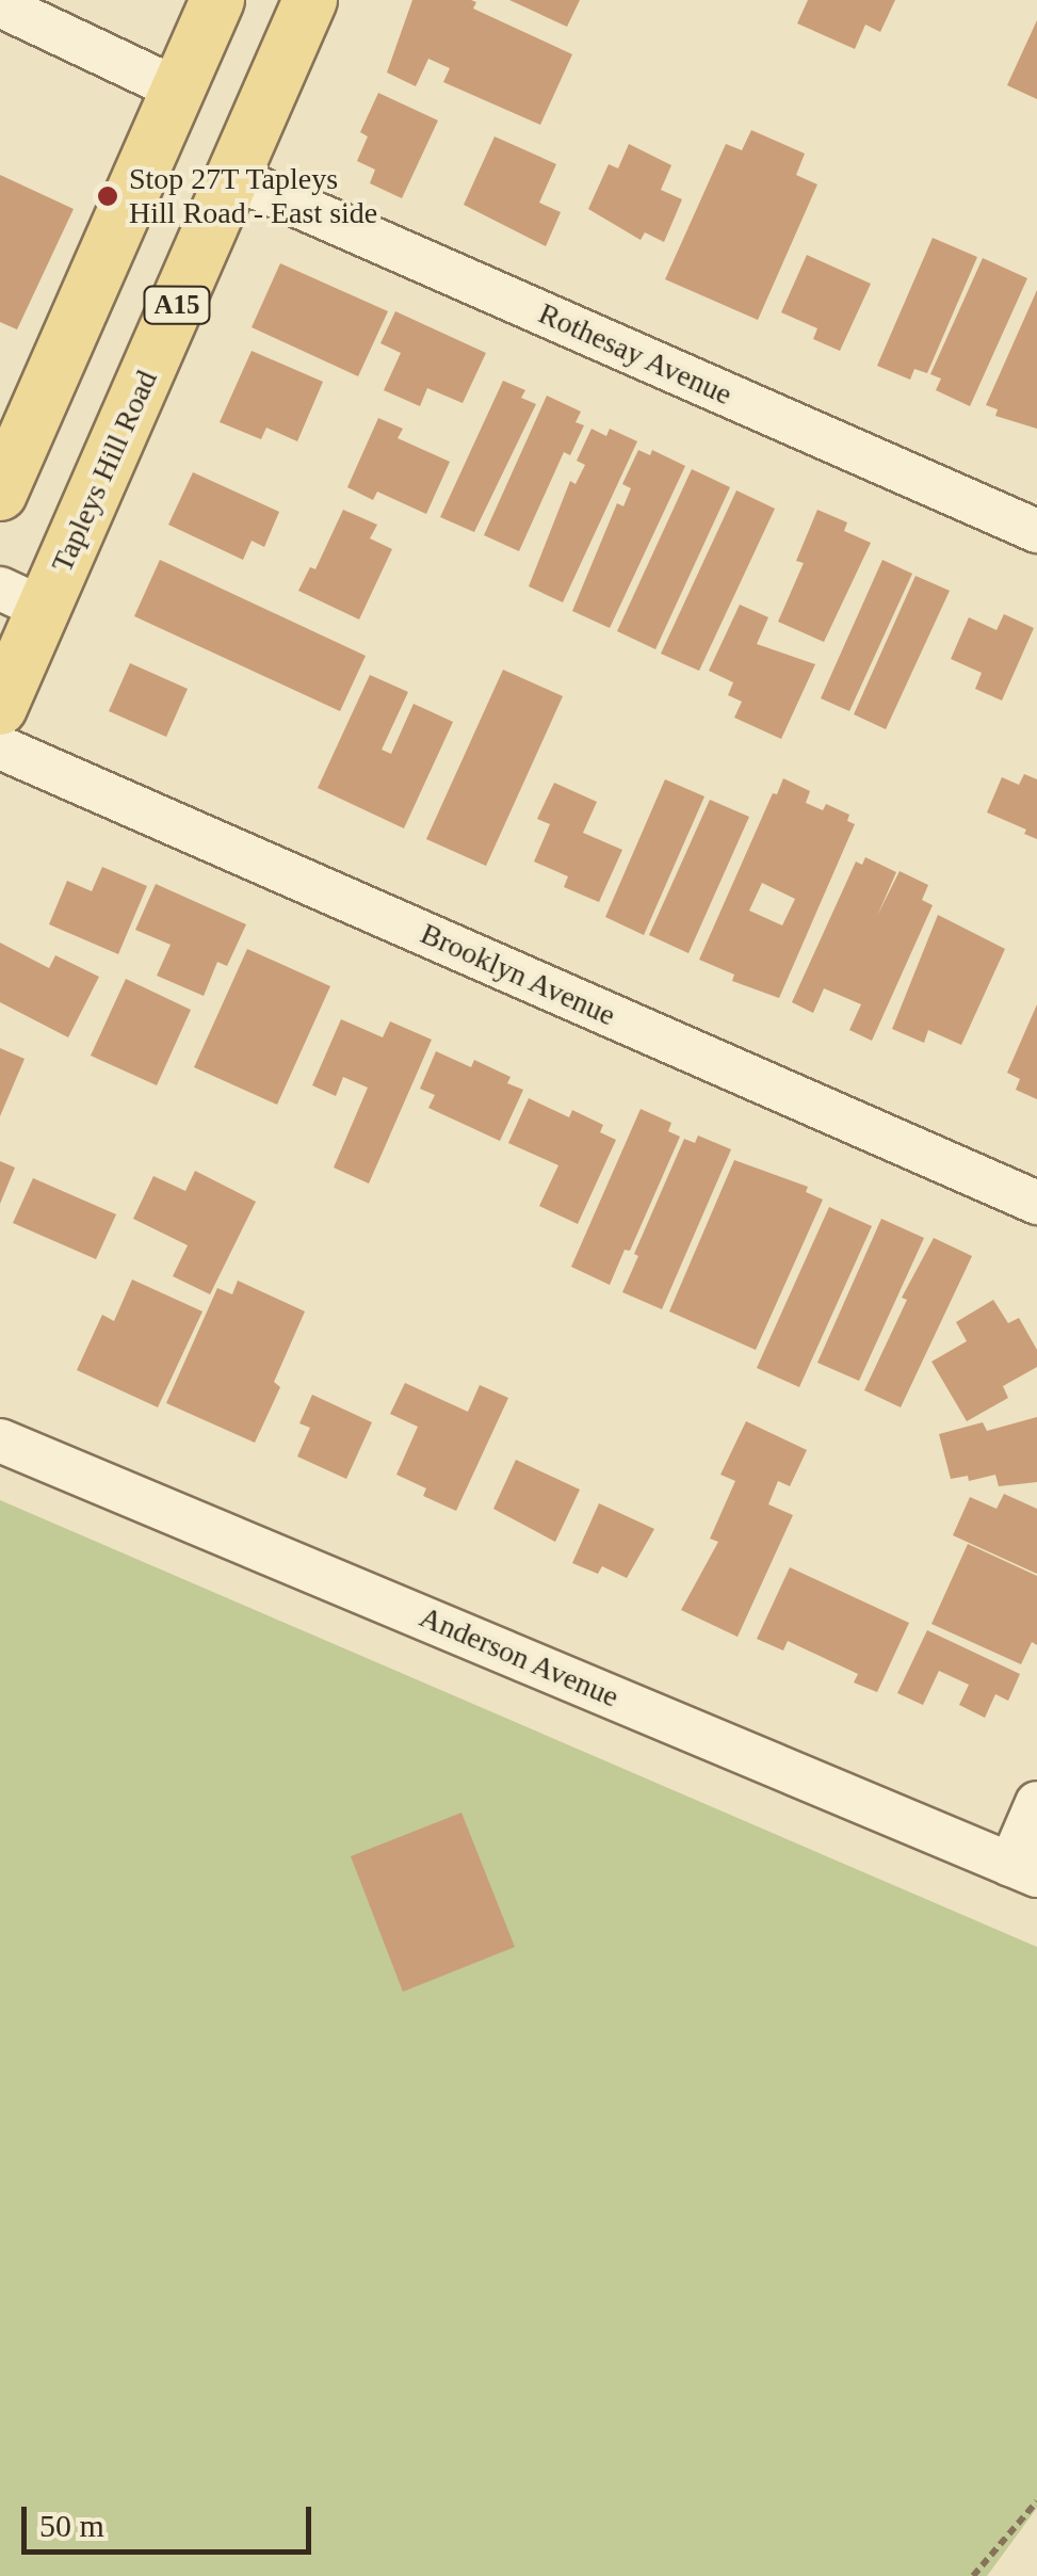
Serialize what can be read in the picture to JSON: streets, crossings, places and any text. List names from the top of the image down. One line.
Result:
{"streets":{"main road":["A15","Tapleys Hill Road"],"street":["Rothesay Avenue","Brooklyn Avenue","Anderson Avenue"]},"crossings":[["Rothesay Avenue","Tapleys Hill Road"]],"places":["Stop 27T Tapleys Hill Road - East side"],"scale_bar":"50 m"}
